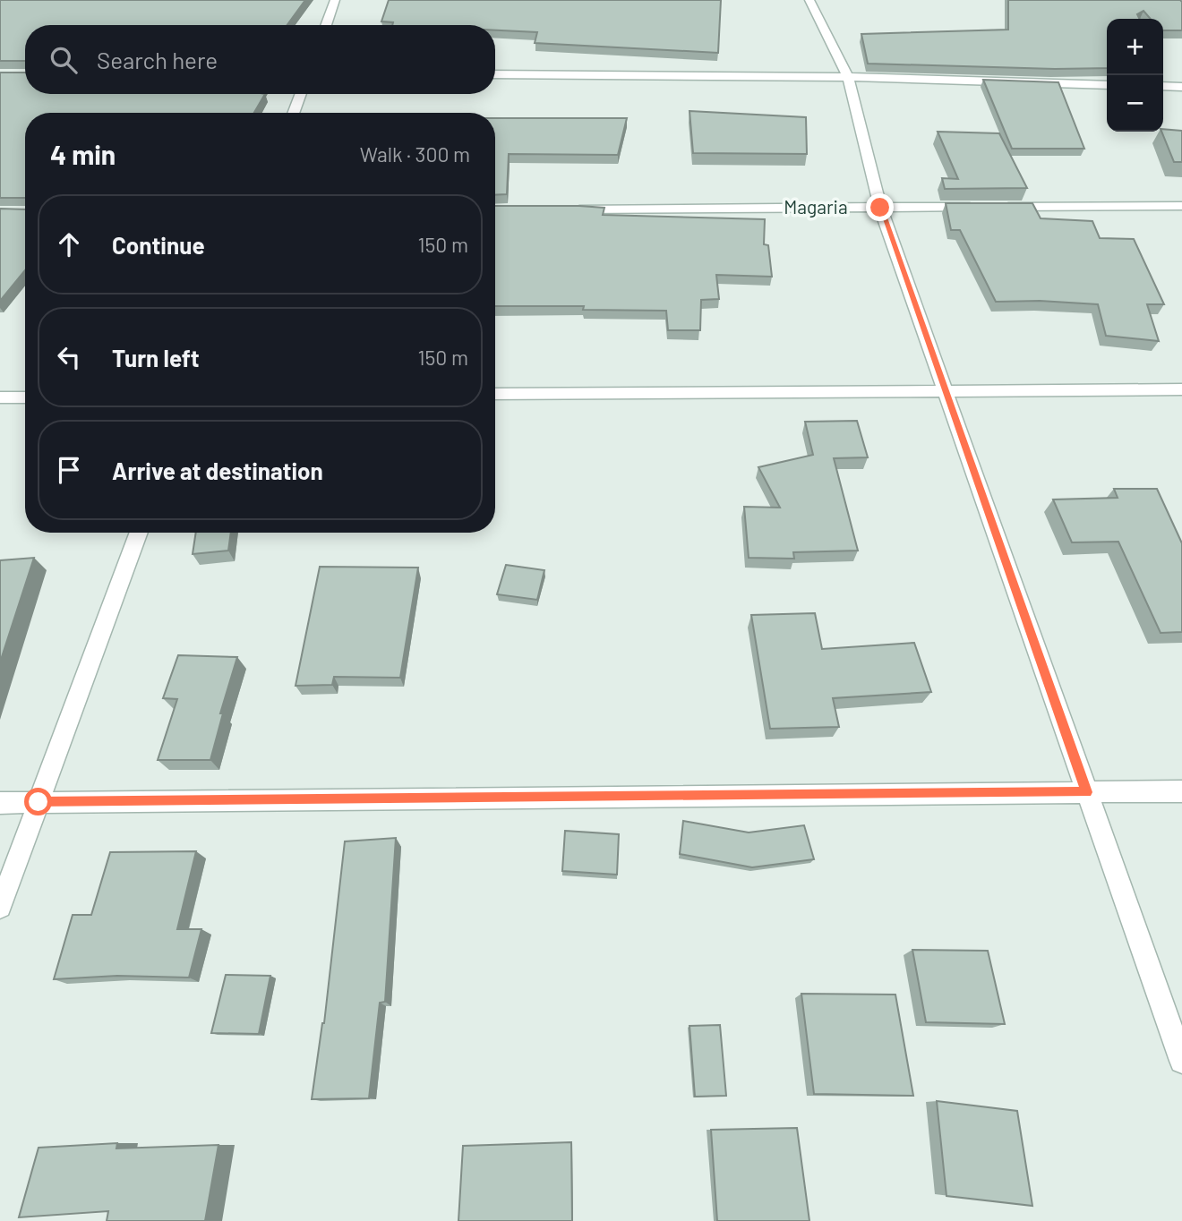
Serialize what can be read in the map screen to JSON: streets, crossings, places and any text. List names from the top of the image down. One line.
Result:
{"streets":{"street":["Magaria"]},"page":{"map_buttons":["+","−"],"search":"Search here","heading":["4 min","Walk · 300 m"],"list":[["Continue","150 m"],["Turn left","150 m"],"Arrive at destination"]}}
